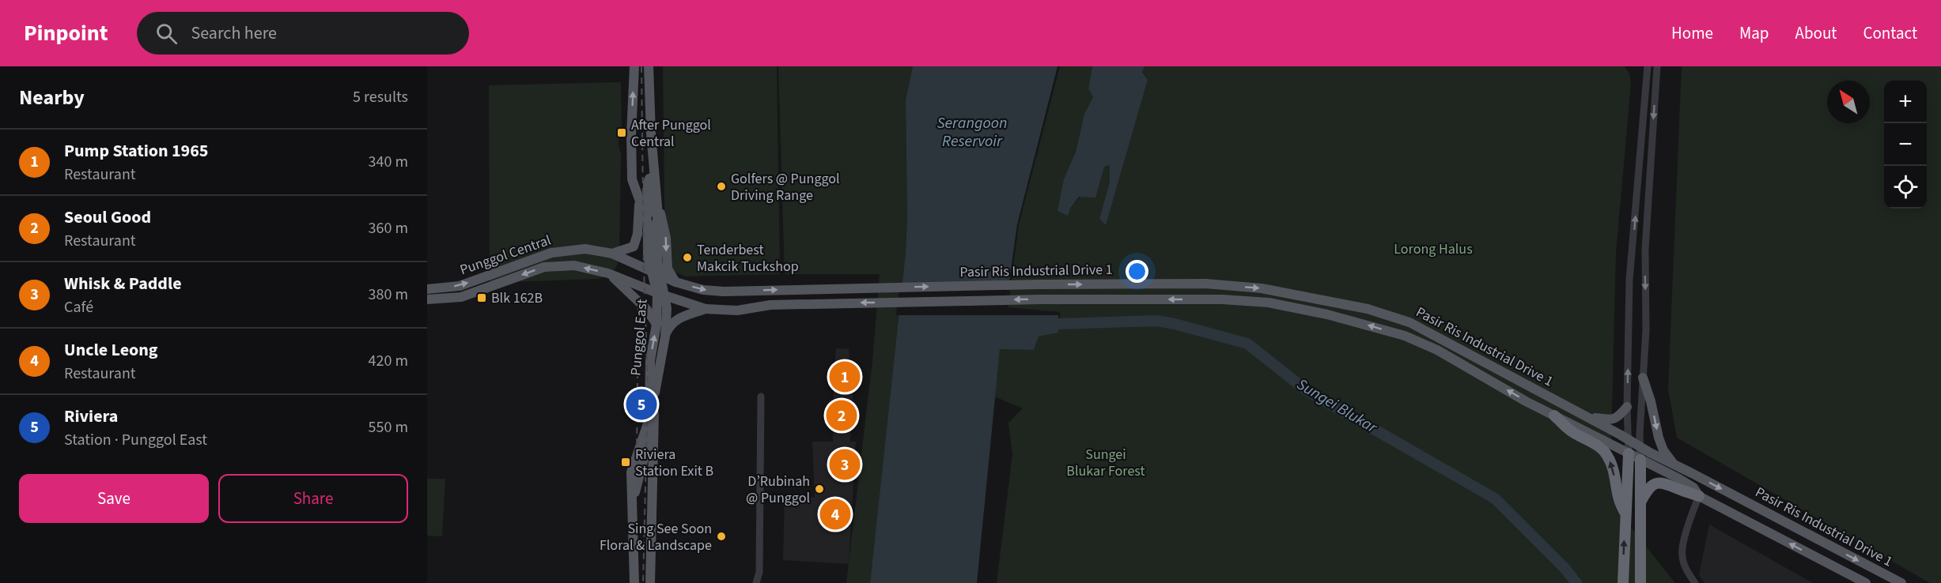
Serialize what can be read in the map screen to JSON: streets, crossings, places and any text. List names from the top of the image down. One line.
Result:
{"streets":{"main road":["Punggol Central","Pasir Ris Industrial Drive 1","Punggol East"]},"crossings":[["Punggol Central","Pasir Ris Industrial Drive 1"],["Punggol Central","Punggol East"]],"water":["Serangoon Reservoir","Sungei Blukar"],"parks":["Lorong Halus","Sungei Blukar Forest"],"places":{"transit":["After Punggol Central","Blk 162B","Riviera Station Exit B"],"other":["Golfers @ Punggol Driving Range","Tenderbest Makcik Tuckshop","D’Rubinah @ Punggol","Sing See Soon Floral & Landscape"]},"north":"top left","page":{"header":"Pinpoint","search":"Search here","nav":["Home","Map","About","Contact"],"heading":["Nearby","5 results"],"map_buttons":["+","−"],"list":[{"mark":"1","name":"Pump Station 1965","note":"Restaurant","value":"340 m"},{"mark":"2","name":"Seoul Good","note":"Restaurant","value":"360 m"},{"mark":"3","name":"Whisk & Paddle","note":"Café","value":"380 m"},{"mark":"4","name":"Uncle Leong","note":"Restaurant","value":"420 m"},{"mark":"5","name":"Riviera","note":"Station · Punggol East","value":"550 m"}],"pins":["1","5","2","3","4"],"buttons":["Save","Share"]}}
